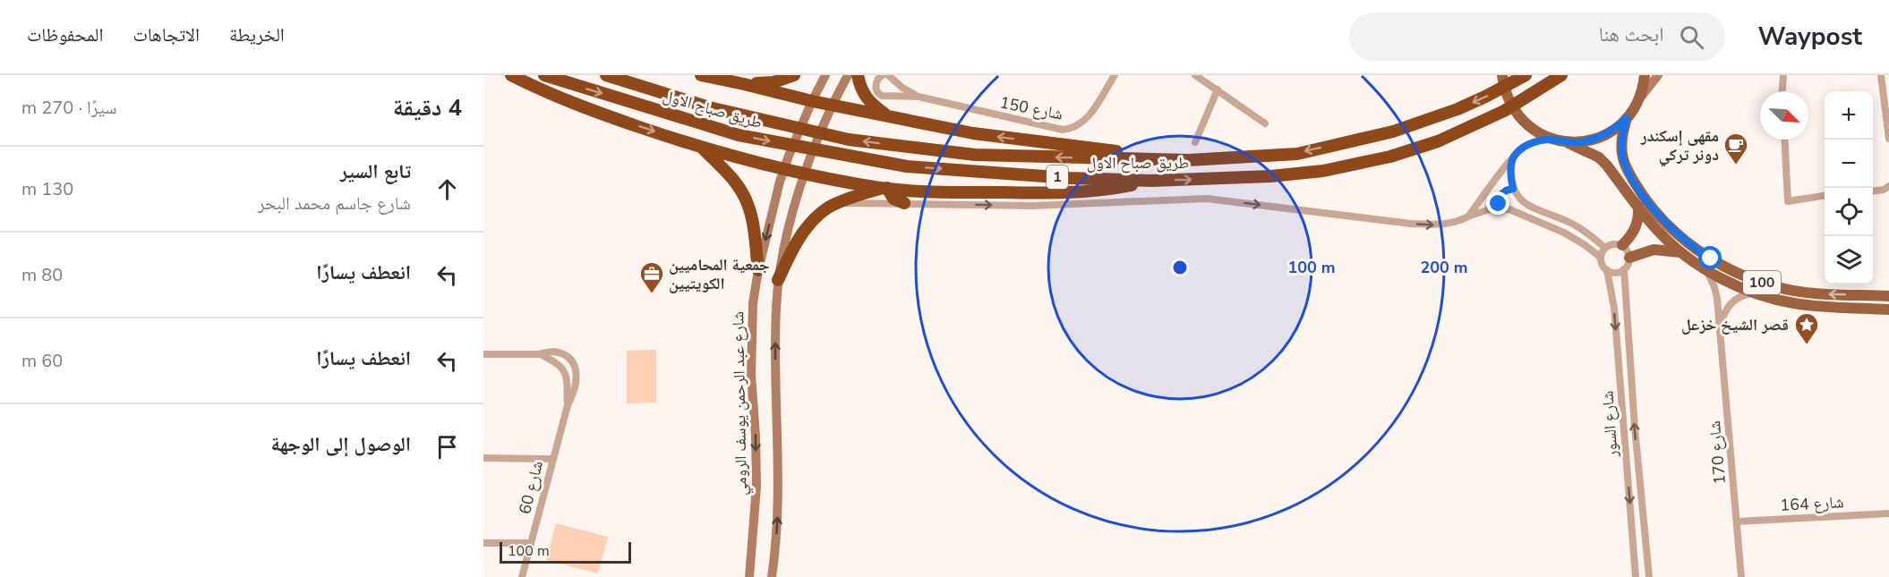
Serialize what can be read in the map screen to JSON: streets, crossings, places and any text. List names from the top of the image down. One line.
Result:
{"streets":{"highway":["طريق صباح الاول","1"],"main road":["100","شارع عبد الرحمن يوسف الرومي"],"street":["شارع 150","شارع السور","شارع 170","شارع 60","شارع 164"]},"crossings":[["100","شارع 170"],["شارع 170","شارع 164"]],"places":{"cafe":["مقهى إسكندر دونر تركي"],"office":["جمعية المحاميين الكويتيين"],"place":["قصر الشيخ خزعل"]},"scale_bar":"100 m","north":"bottom right","page":{"header":"Waypost","search":"ابحث هنا","nav":["الخريطة","الاتجاهات","المحفوظات"],"heading":["4 دقيقة","سيرًا · 270 m"],"map_buttons":["+","−"],"list":[["تابع السير","شارع جاسم محمد البحر","130 m"],["انعطف يسارًا","80 m"],["انعطف يسارًا","60 m"],"الوصول إلى الوجهة"],"scale":"100 m"},"rings":["100 m","200 m"]}
